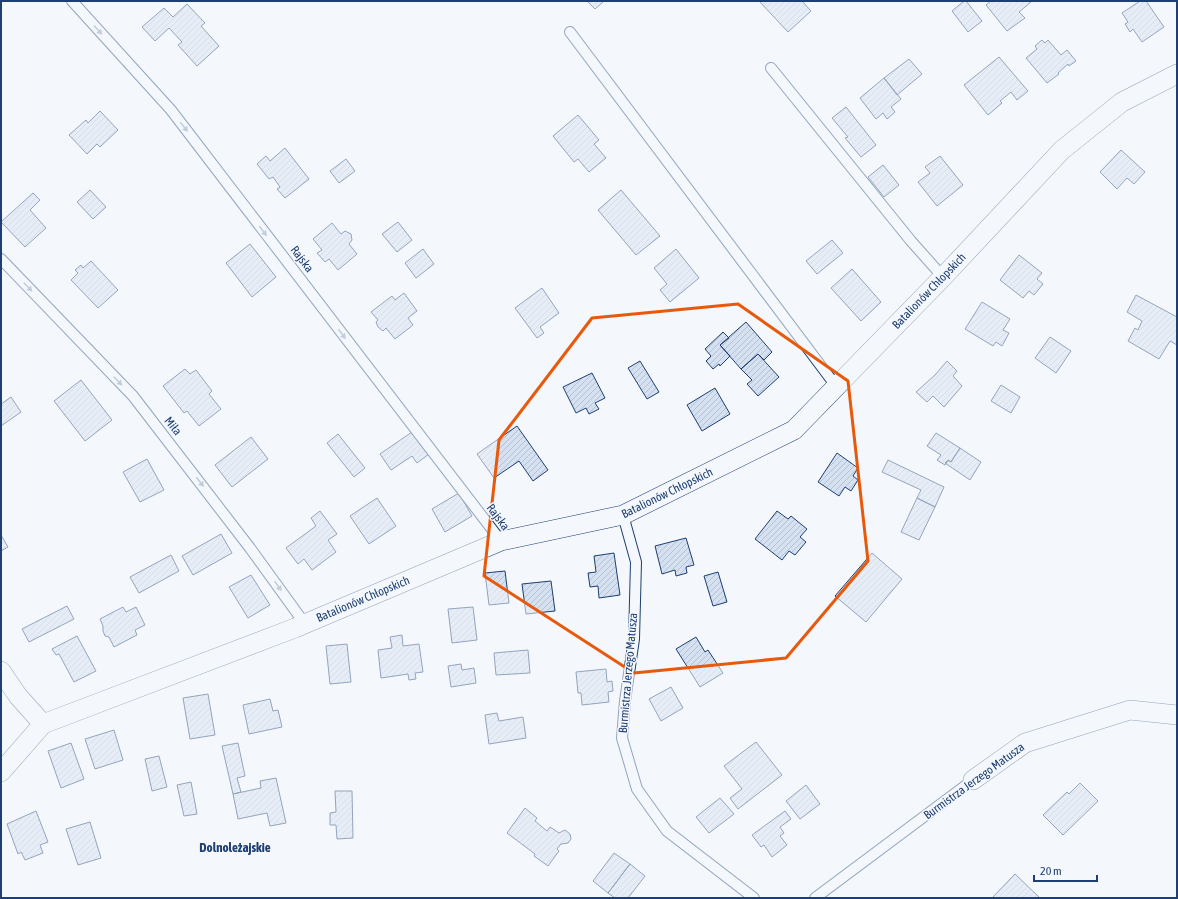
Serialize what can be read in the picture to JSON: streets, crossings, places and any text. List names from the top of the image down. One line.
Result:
{"streets":{"street":["Batalionów Chłopskich","Burmistrza Jerzego Matusza"],"lane":["Rajska","Miła"]},"crossings":[["Rajska","Batalionów Chłopskich"],["Batalionów Chłopskich","Miła"],["Batalionów Chłopskich","Burmistrza Jerzego Matusza"]],"one_way":["Rajska","Miła"],"districts":["Dolnoleżajskie"],"scale_bar":"20 m"}
